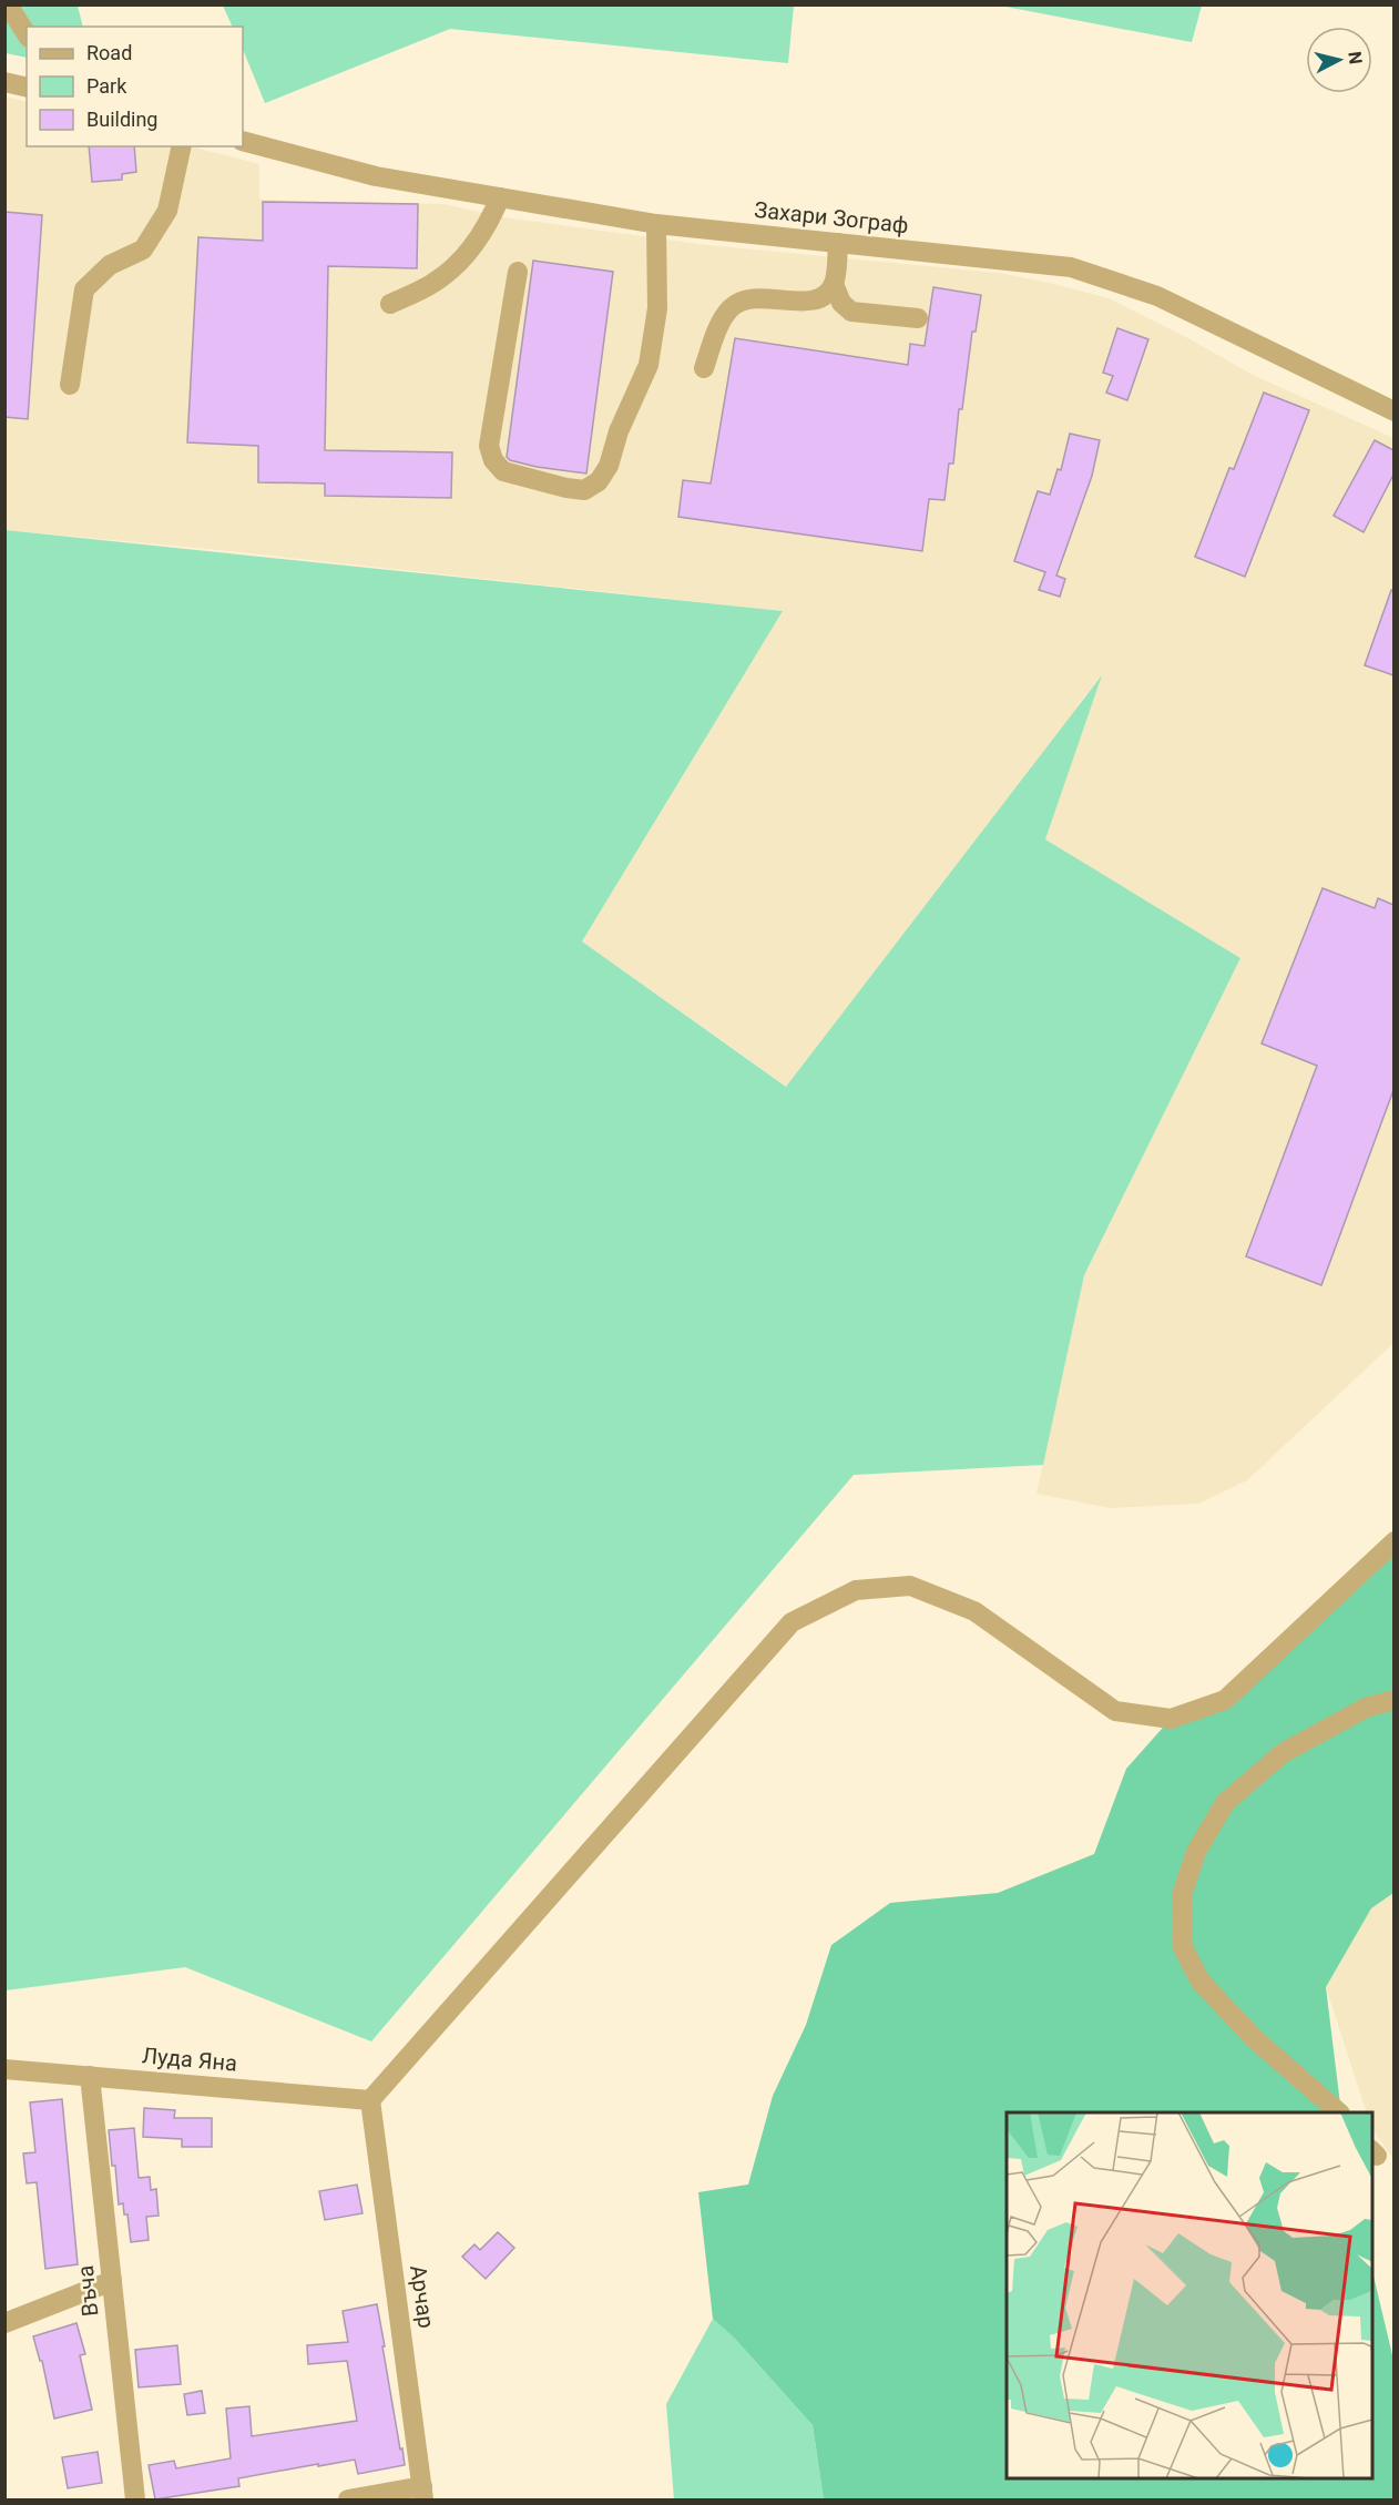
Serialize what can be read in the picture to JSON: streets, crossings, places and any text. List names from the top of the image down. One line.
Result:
{"streets":{"street":["Захари Зограф","Луда Яна","Въча","Арчар"]},"crossings":[["Луда Яна","Въча"],["Луда Яна","Арчар"]],"legend":["Road","Park","Building"],"north":"right"}
